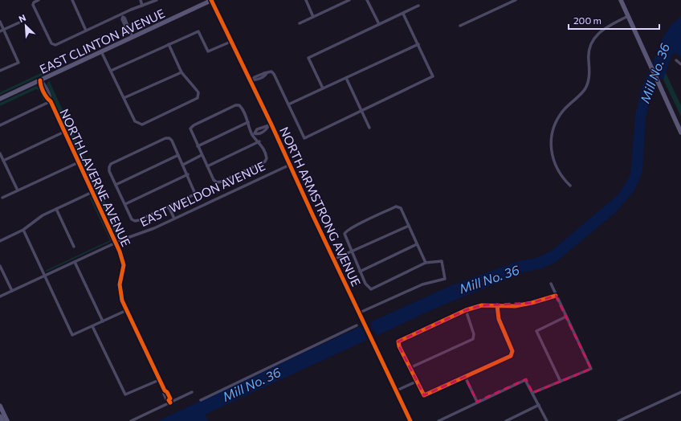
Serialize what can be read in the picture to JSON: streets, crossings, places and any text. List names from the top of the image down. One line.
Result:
{"streets":{"street":["EAST CLINTON AVENUE","NORTH LAVERNE AVENUE","EAST WELDON AVENUE","NORTH ARMSTRONG AVENUE"]},"crossings":[["EAST CLINTON AVENUE","NORTH LAVERNE AVENUE"],["EAST CLINTON AVENUE","NORTH ARMSTRONG AVENUE"],["NORTH LAVERNE AVENUE","EAST WELDON AVENUE"],["EAST WELDON AVENUE","NORTH ARMSTRONG AVENUE"]],"water":["Mill No. 36"],"scale_bar":"200 m","north":"top left"}
